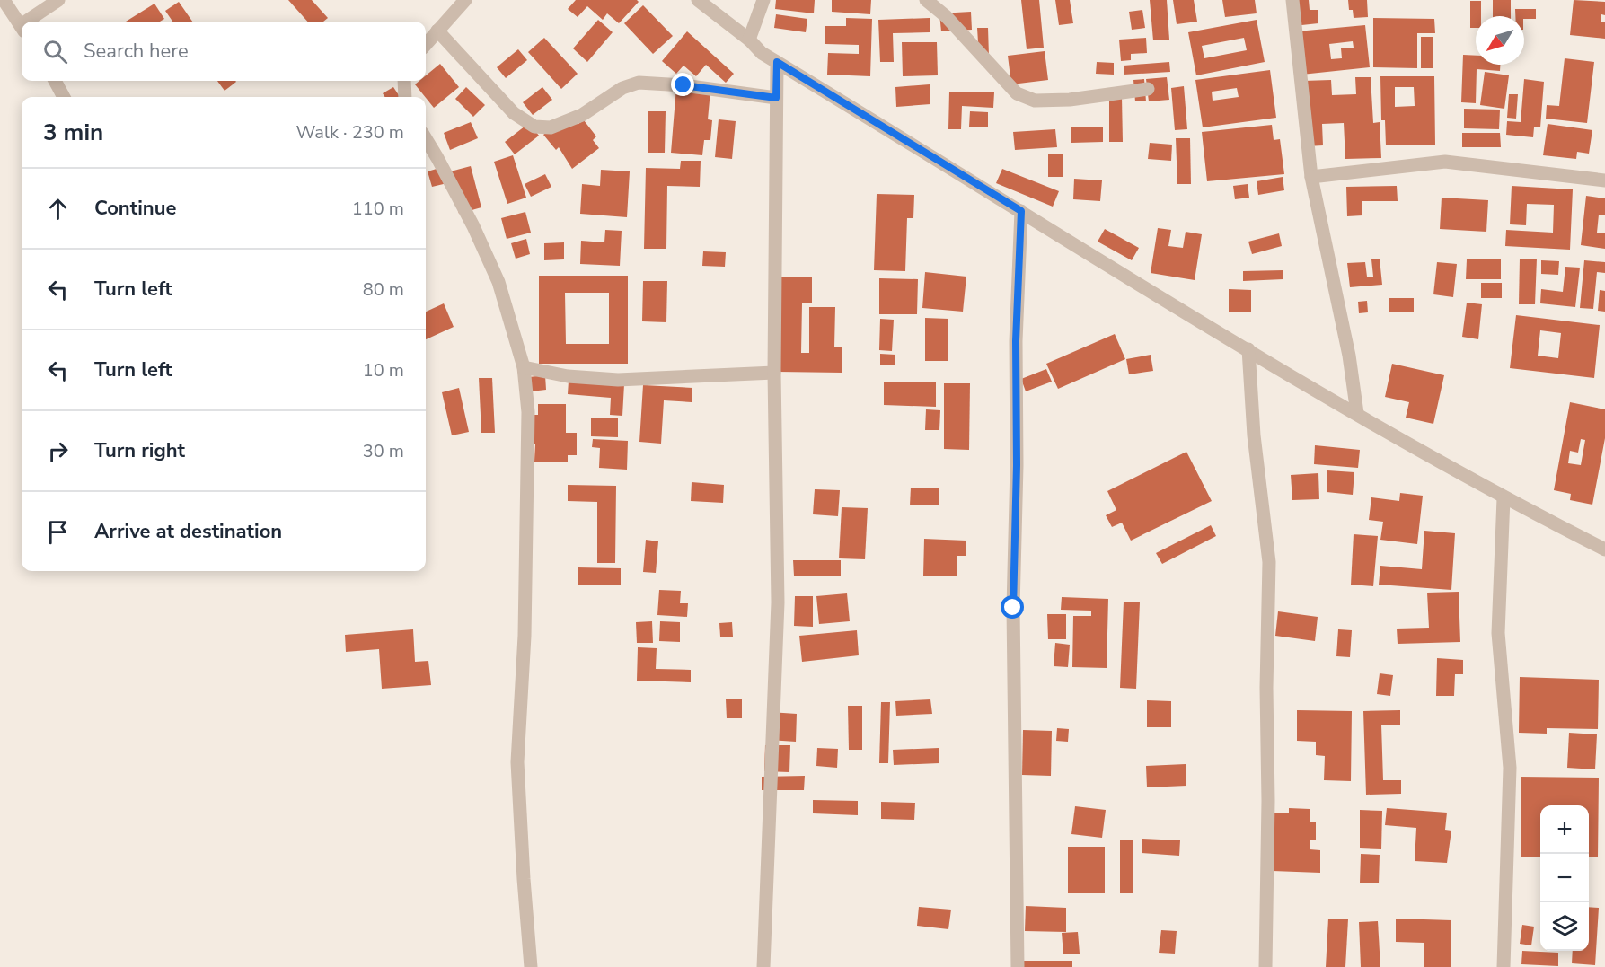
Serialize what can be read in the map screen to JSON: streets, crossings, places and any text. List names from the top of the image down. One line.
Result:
{"north":"bottom left","page":{"search":"Search here","heading":["3 min","Walk · 230 m"],"list":[["Continue","110 m"],["Turn left","80 m"],["Turn left","10 m"],["Turn right","30 m"],"Arrive at destination"],"map_buttons":["+","−"]}}
